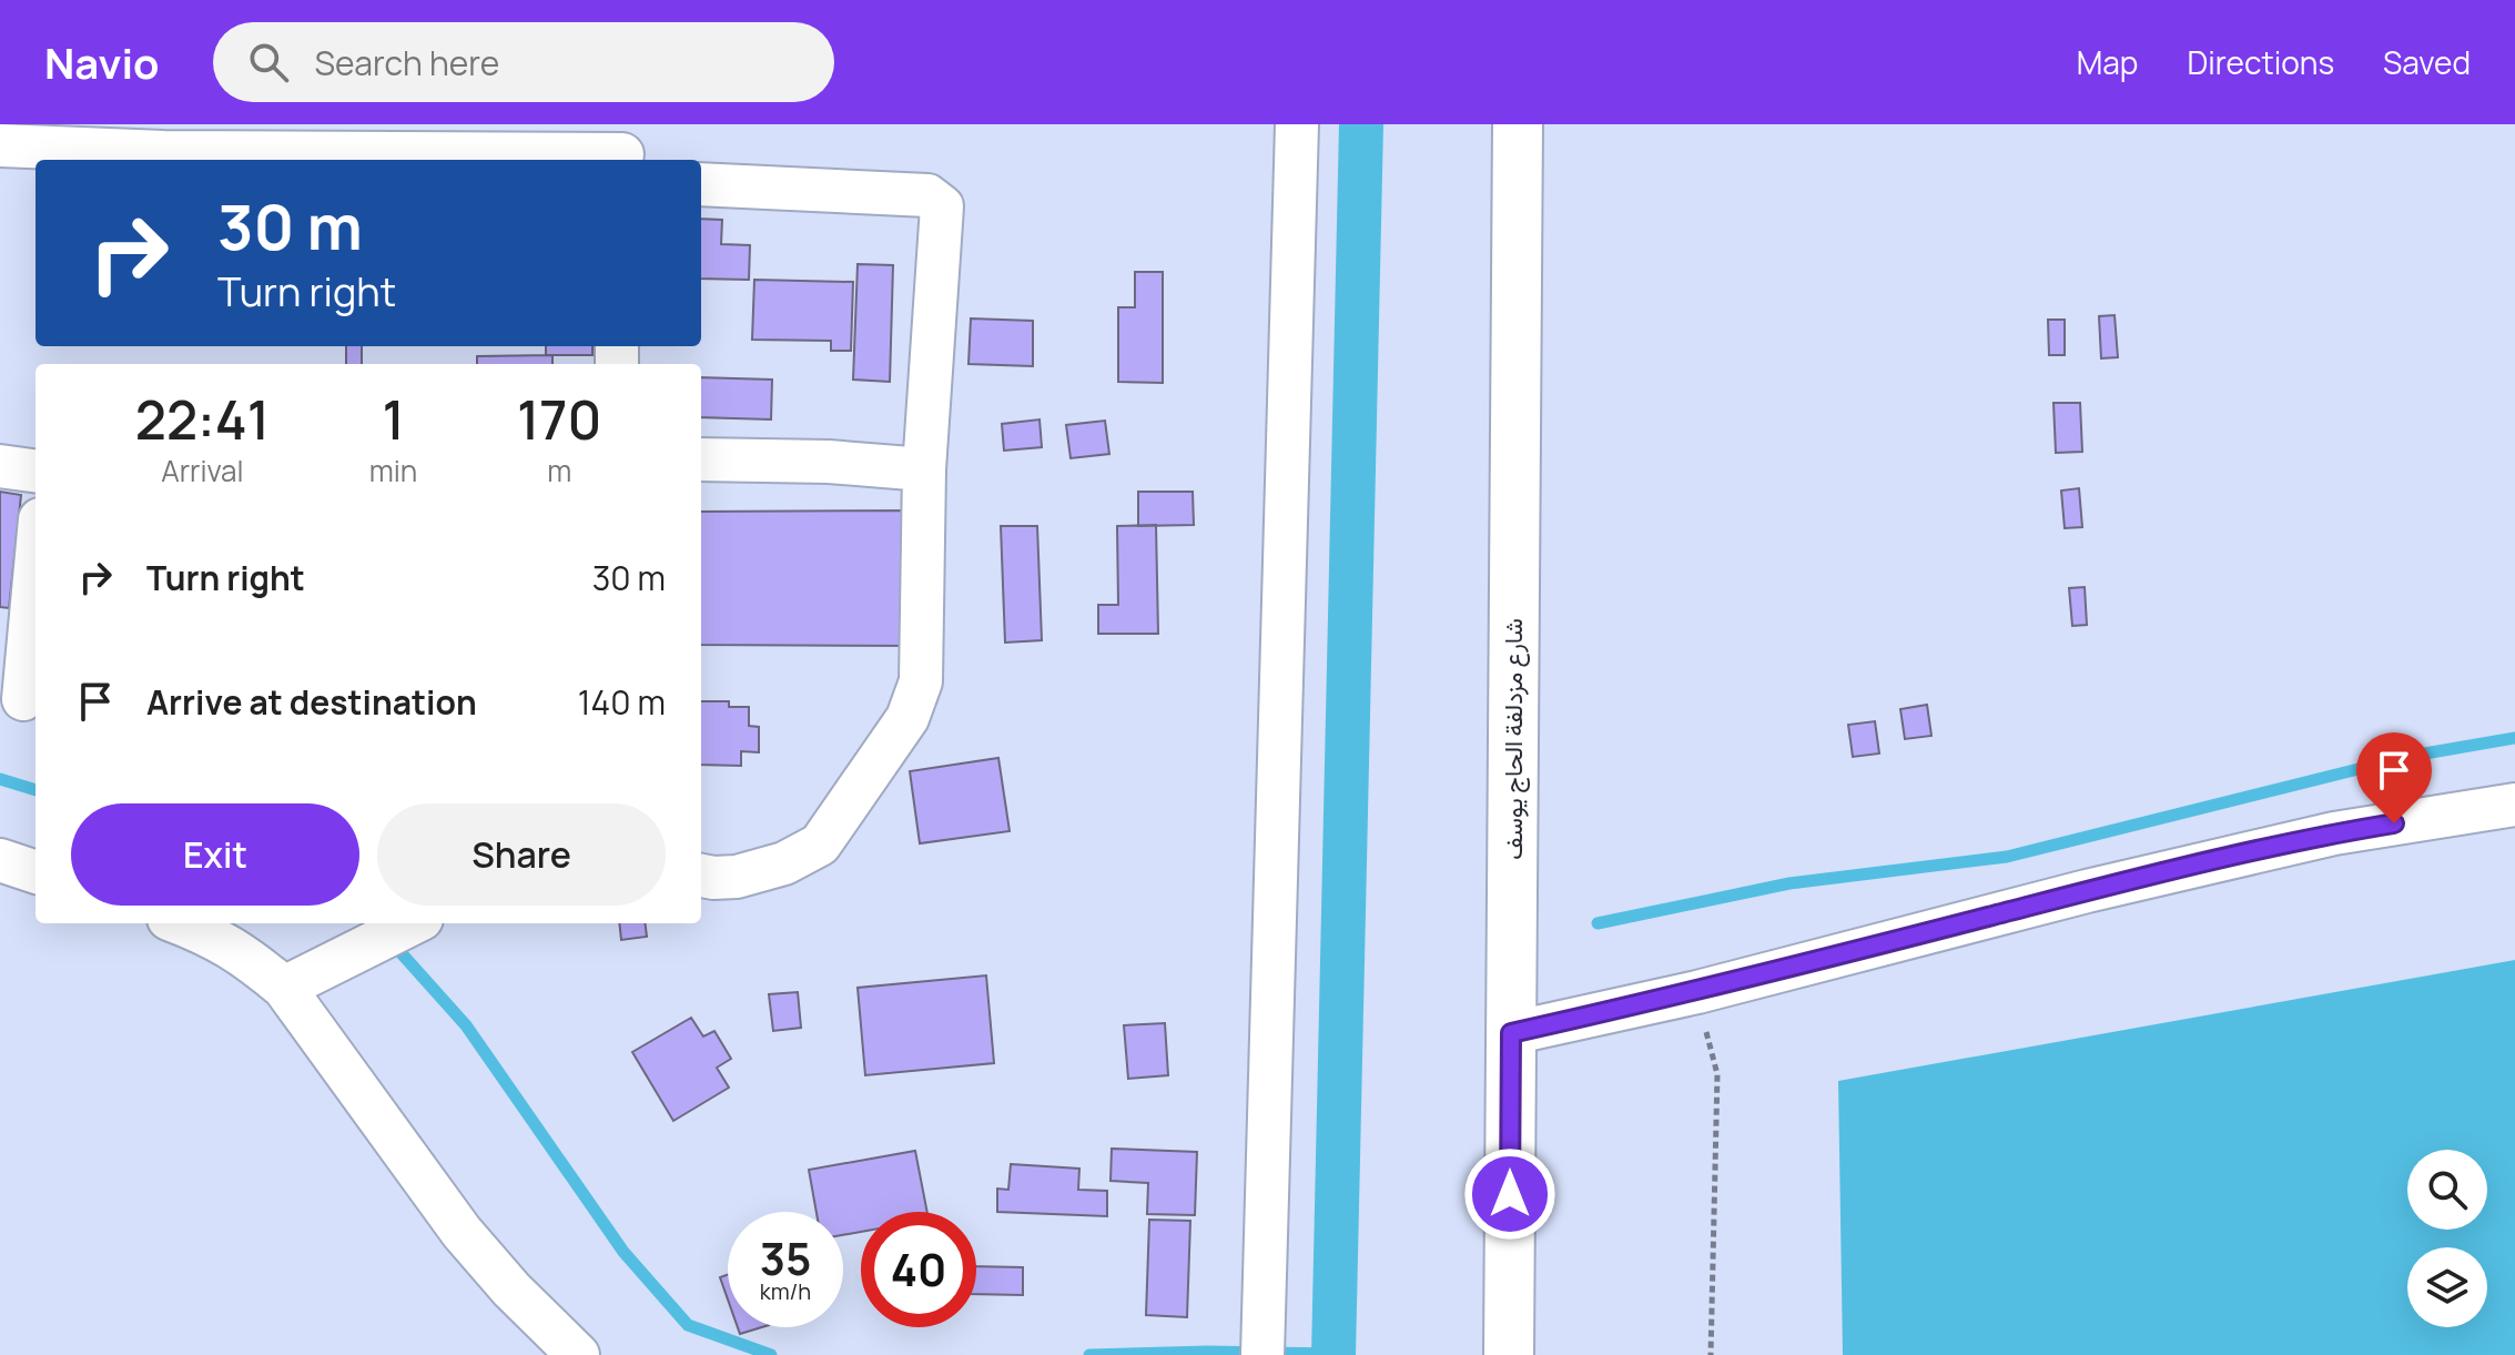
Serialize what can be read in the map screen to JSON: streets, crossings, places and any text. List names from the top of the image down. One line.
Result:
{"streets":{"street":["شارع مزدلفة الحاج يوسف"]},"page":{"header":"Navio","search":"Search here","nav":["Map","Directions","Saved"],"turn":["30 m","Turn right"],"eta":["22:41","Arrival","1","min","170","m"],"list":[{"name":"Turn right","value":"30 m"},{"name":"Arrive at destination","value":"140 m"}],"buttons":["Exit","Share"],"speed":"35 km/h","limit":"40"}}
